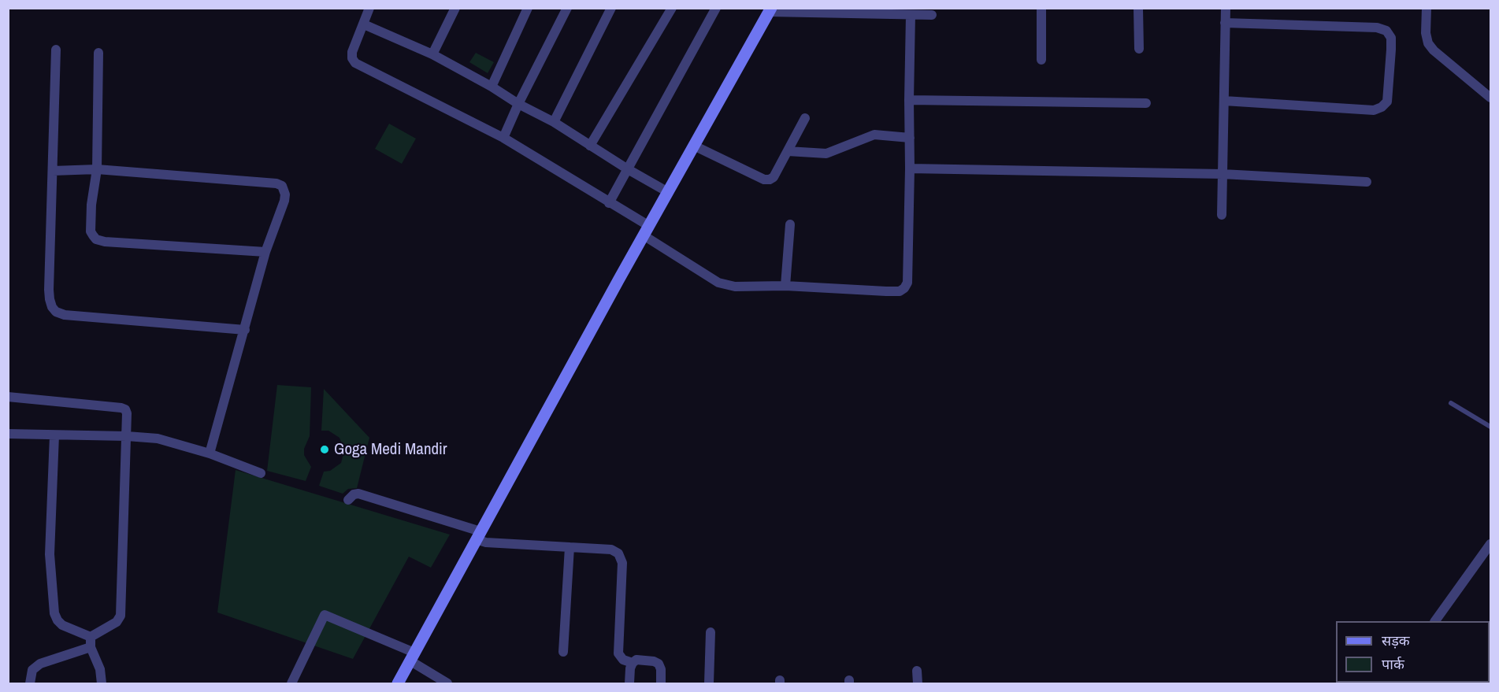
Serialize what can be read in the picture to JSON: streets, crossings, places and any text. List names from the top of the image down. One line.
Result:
{"places":["Goga Medi Mandir"],"legend":["सड़क","पार्क"]}
